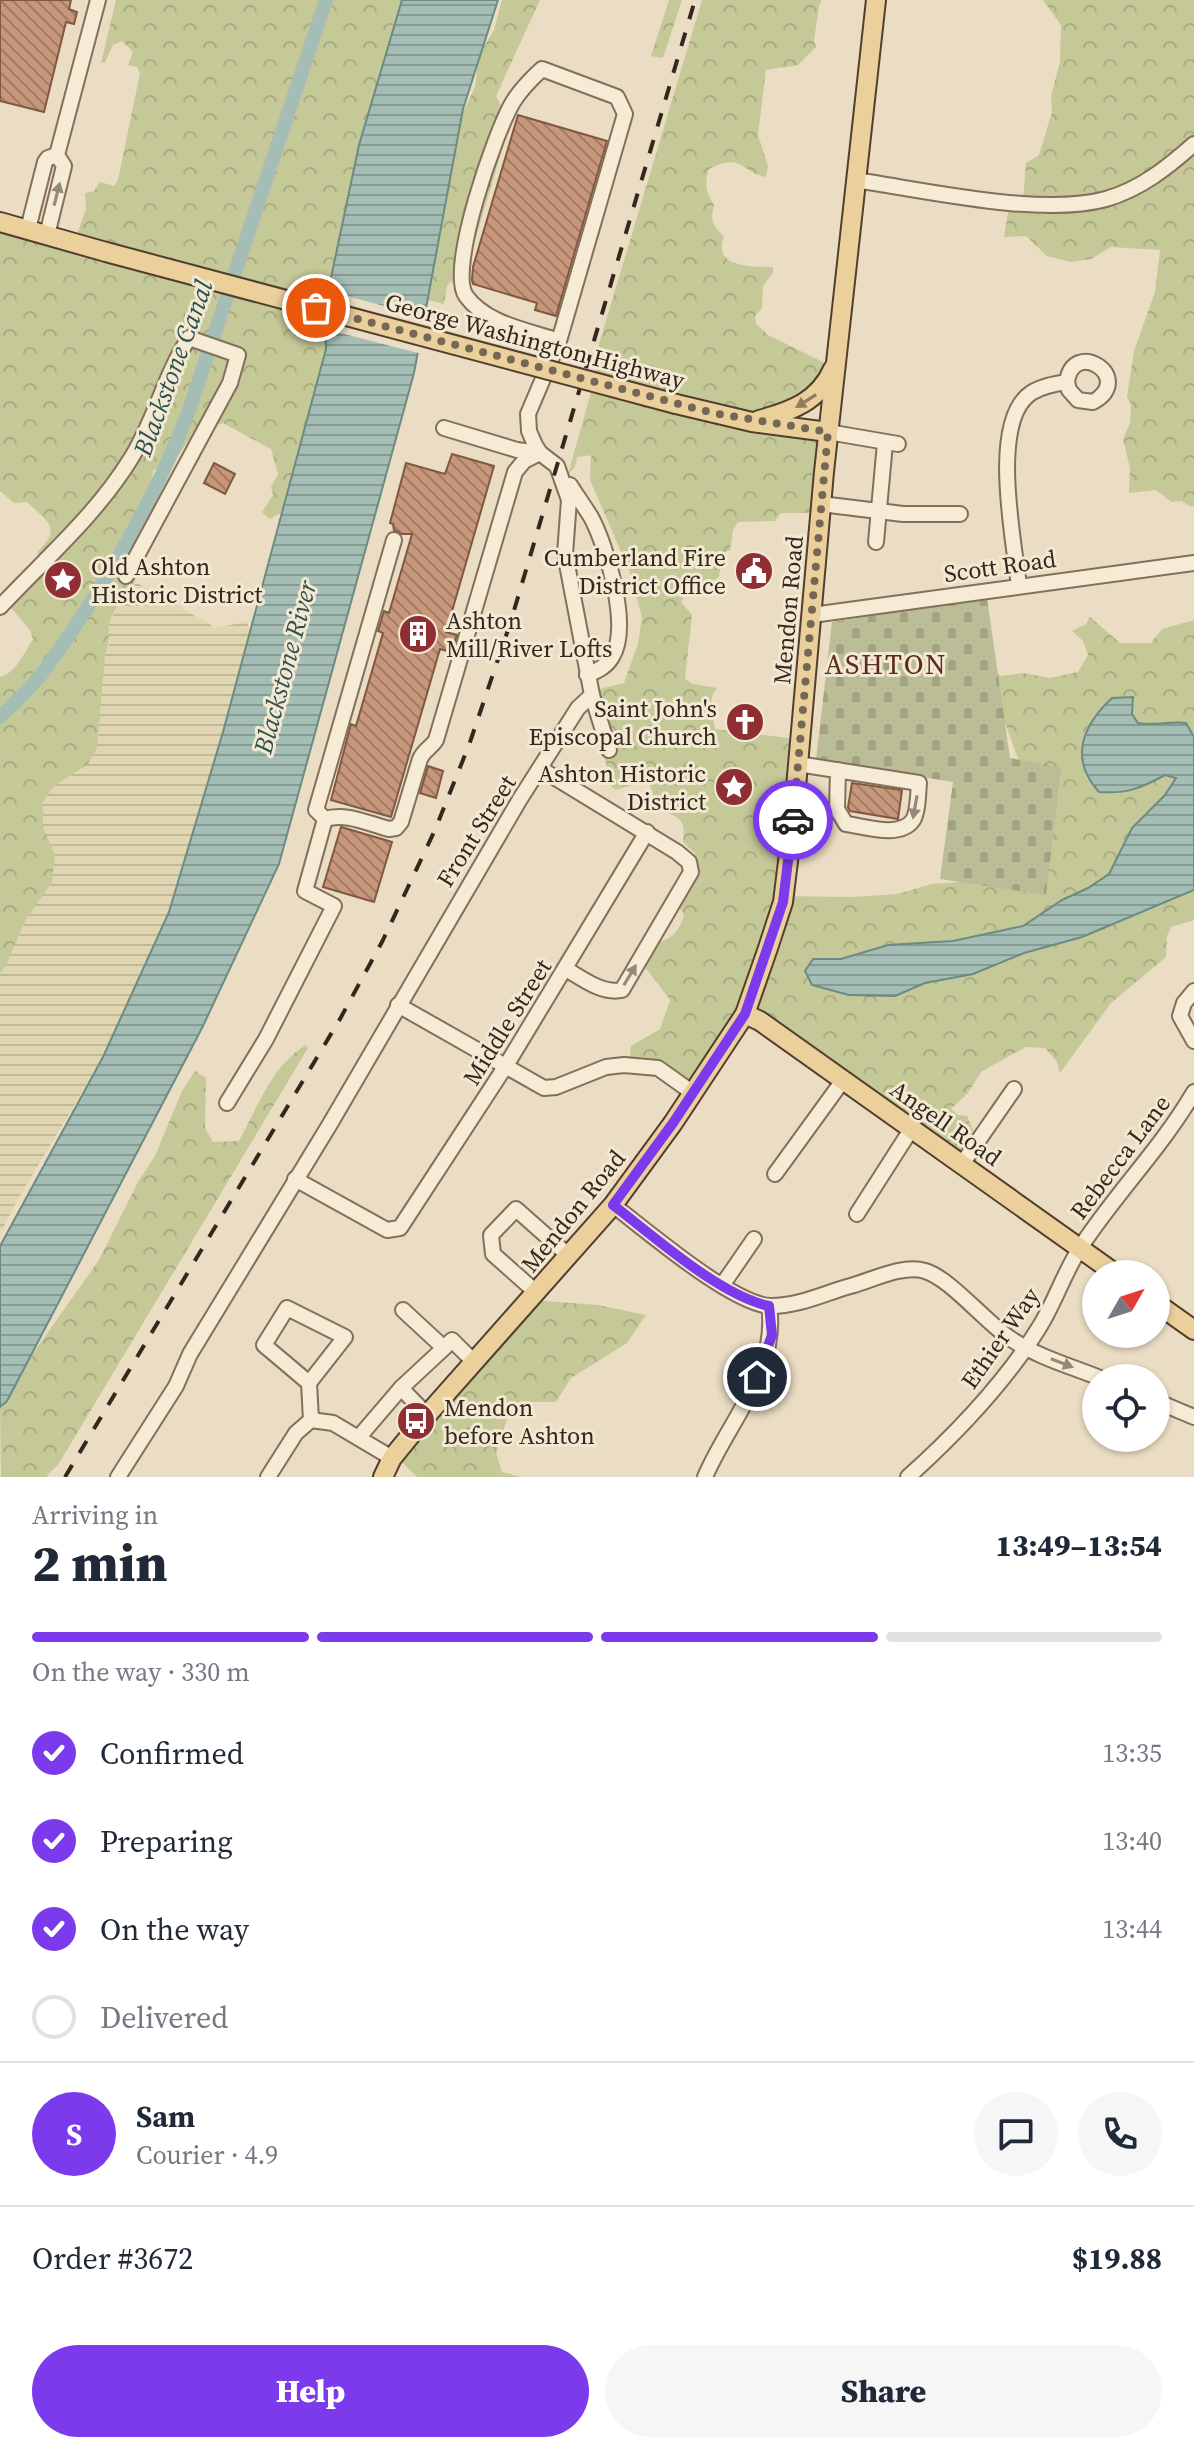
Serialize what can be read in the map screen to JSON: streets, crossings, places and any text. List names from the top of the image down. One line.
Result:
{"streets":{"main road":["George Washington Highway","Mendon Road","Angell Road"],"street":["Scott Road","Front Street","Middle Street","Rebecca Lane","Ethier Way"]},"crossings":[["George Washington Highway","Mendon Road"],["Scott Road","Mendon Road"],["Mendon Road","Angell Road"],["Front Street","Middle Street"],["Angell Road","Rebecca Lane"],["Angell Road","Ethier Way"],["Rebecca Lane","Ethier Way"]],"districts":["ASHTON"],"water":["Blackstone Canal","Blackstone River"],"places":{"public building":["Cumberland Fire District Office"],"place":["Old Ashton Historic District","Ashton Historic District"],"building":["Ashton Mill/River Lofts"],"church":["Saint John's Episcopal Church"],"bus stop":["Mendon before Ashton"]},"north":"top right","page":{"heading":["2 min","Arriving in","13:49–13:54"],"panel":["Sam","Courier · 4.9","Order #3672","$19.88"],"bar":"On the way · 330 m","list":[["Confirmed","13:35"],["Preparing","13:40"],["On the way","13:44"],"Delivered"],"round":"S","buttons":["Help","Share"]}}
